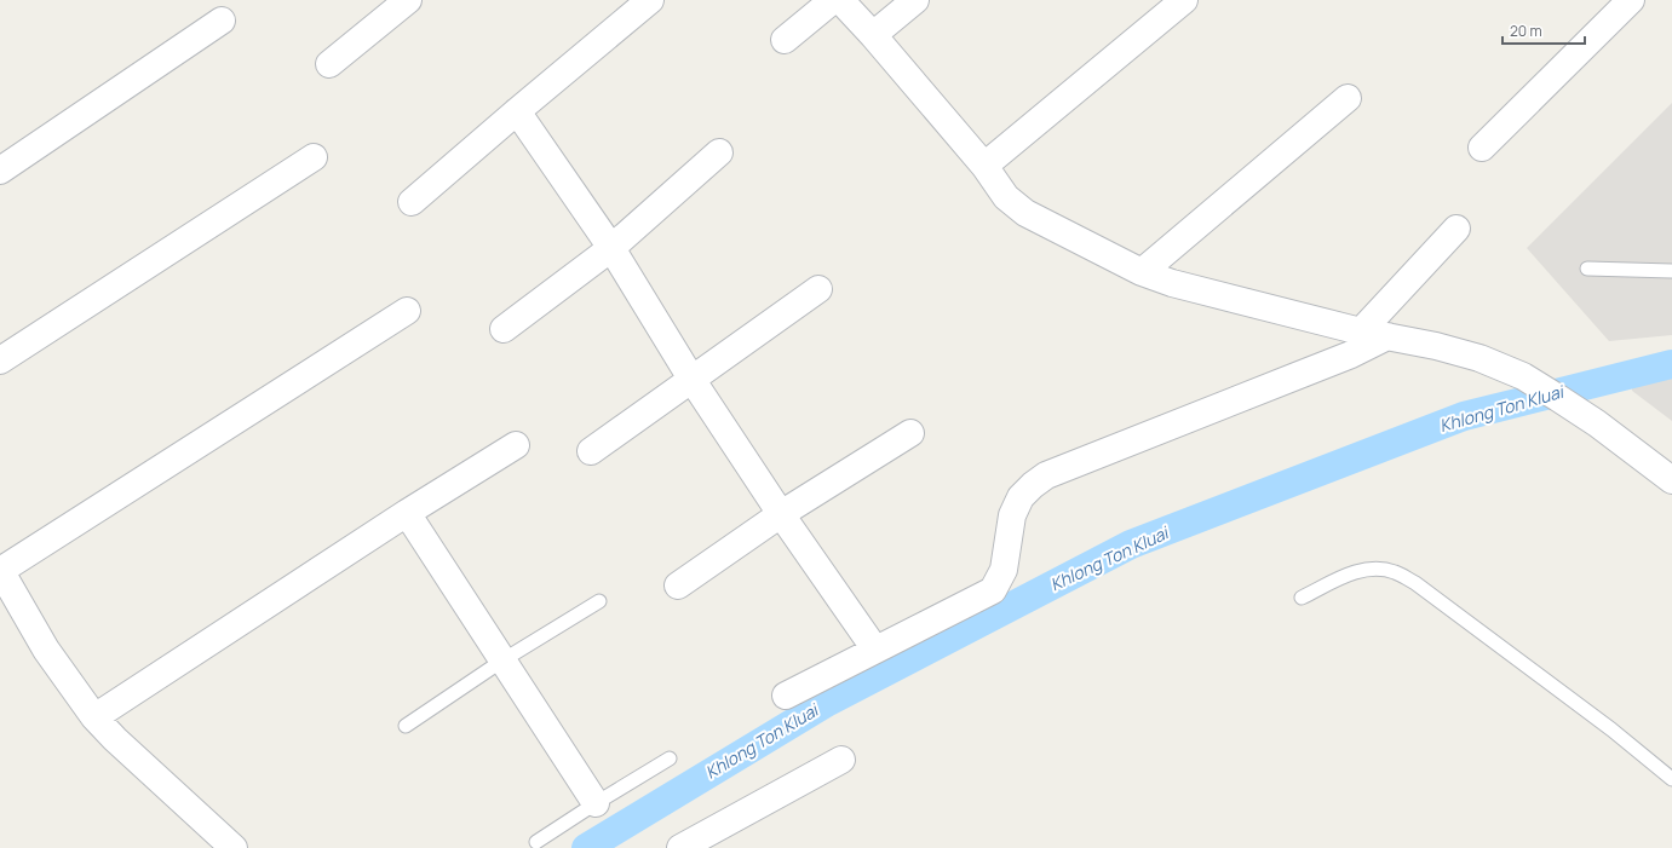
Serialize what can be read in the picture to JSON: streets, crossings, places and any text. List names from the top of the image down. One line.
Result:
{"water":["Khlong Ton Kluai"],"scale_bar":"20 m"}
